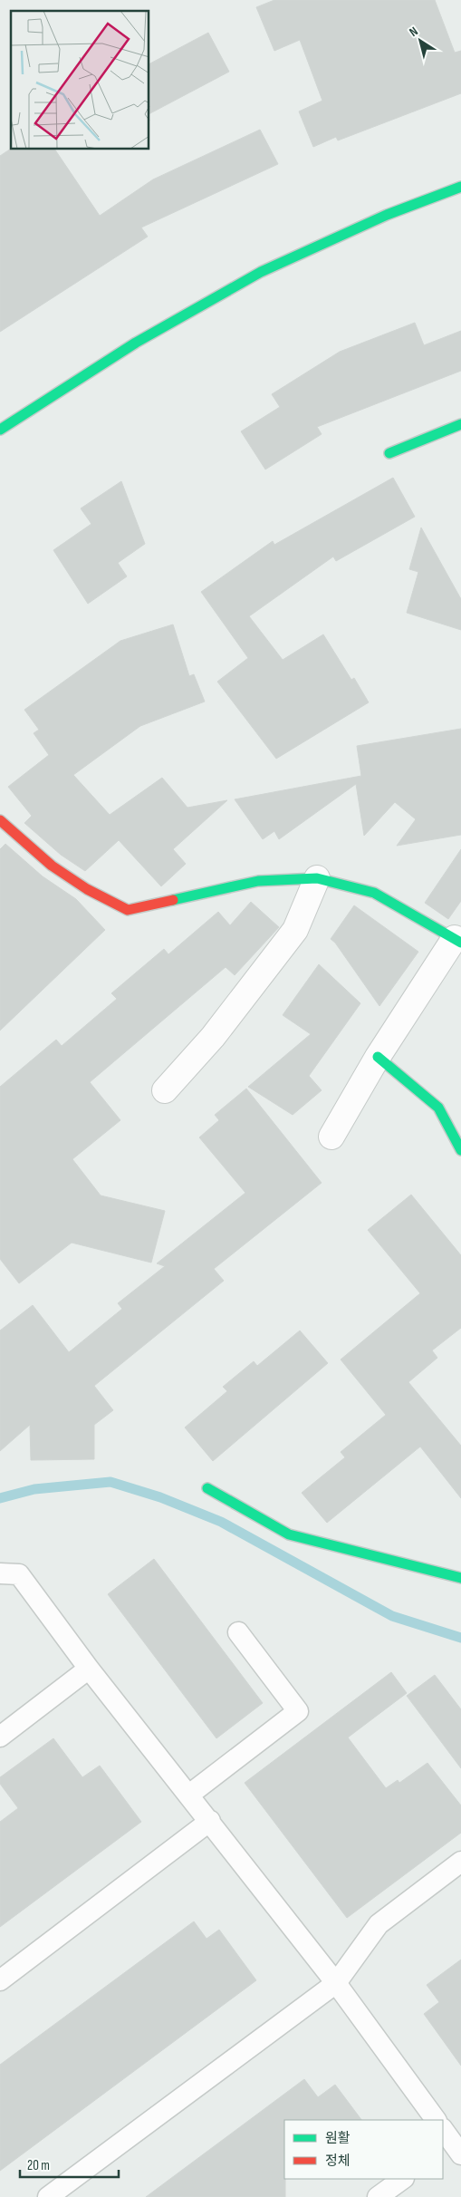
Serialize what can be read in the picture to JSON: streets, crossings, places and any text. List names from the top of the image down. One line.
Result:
{"legend":["원활","정체"],"scale_bar":"20 m","north":"top left"}
